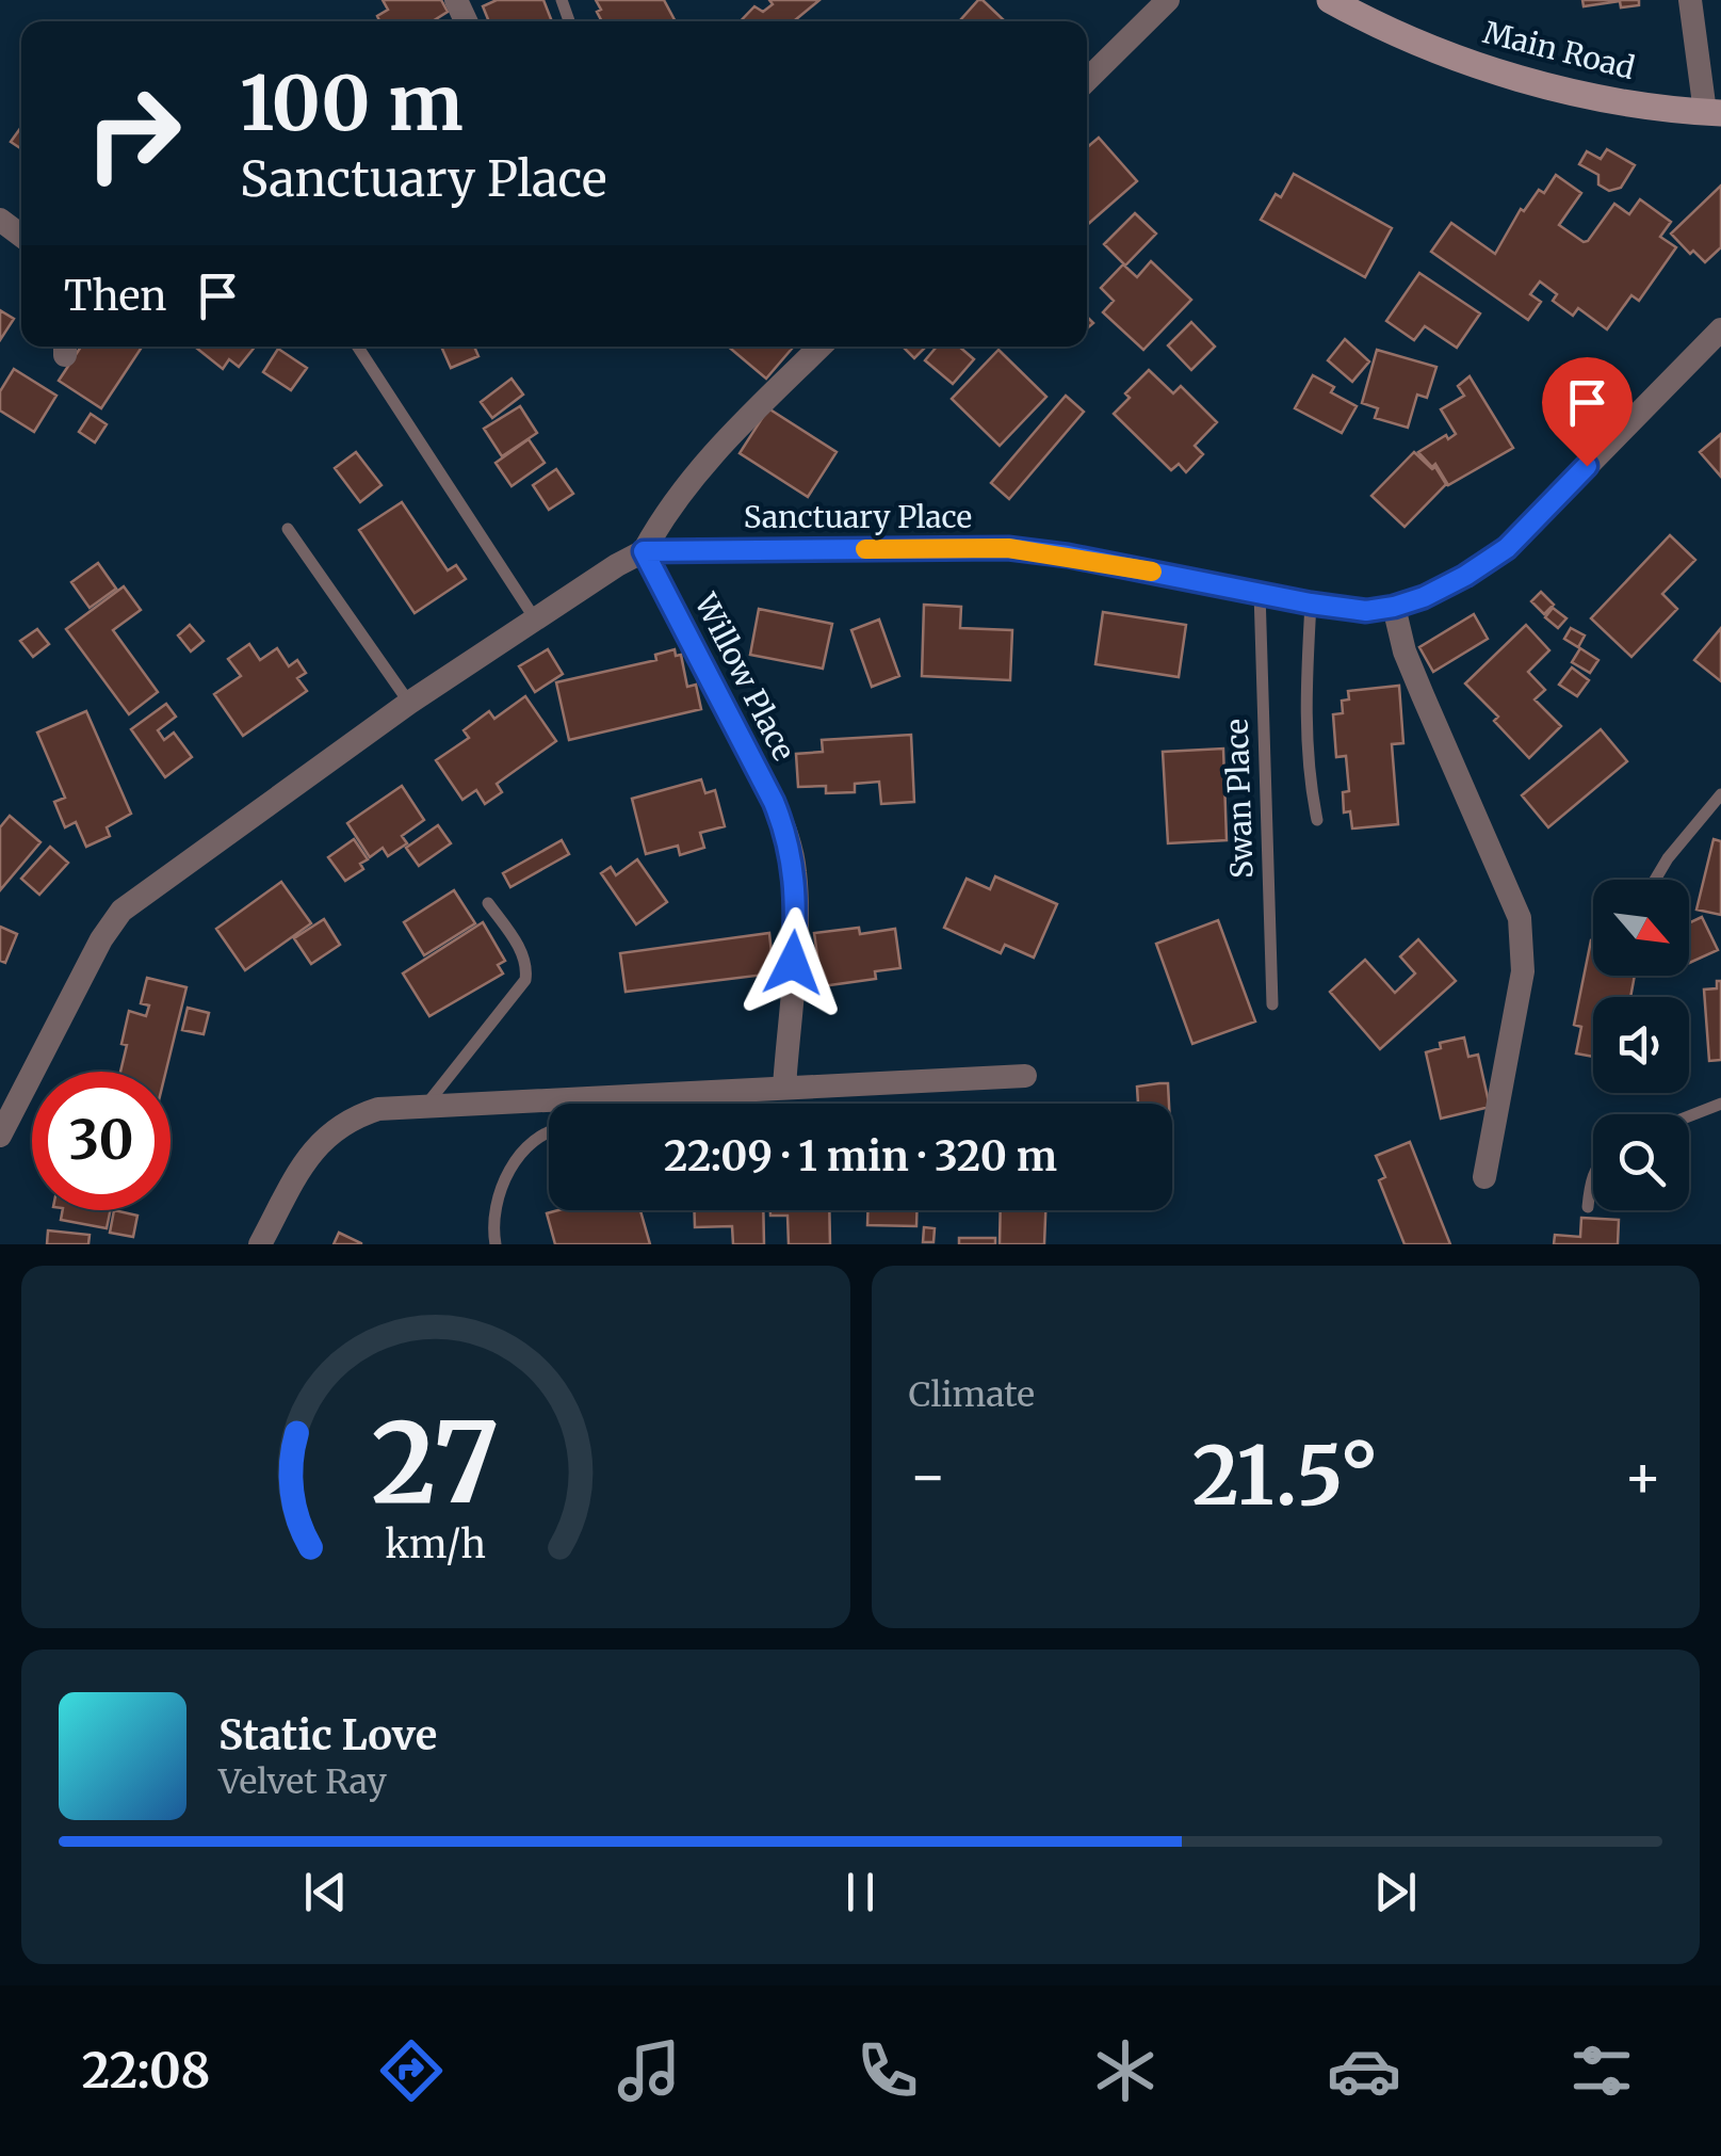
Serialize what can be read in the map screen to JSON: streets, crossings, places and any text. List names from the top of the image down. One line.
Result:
{"streets":{"main road":["Main Road"],"street":["Sanctuary Place","Willow Place"],"lane":["Swan Place"]},"crossings":[["Sanctuary Place","Willow Place"],["Sanctuary Place","Swan Place"]],"north":"bottom right","page":{"turn":["100 m","Sanctuary Place"],"then":"Then","limit":"30","trip":"22:09 · 1 min · 320 m","tile":"Climate","heat":["−","21.5°","+"],"song":["Static Love","Velvet Ray"],"tabs":"22:08","gauge":["27","km/h"]}}
